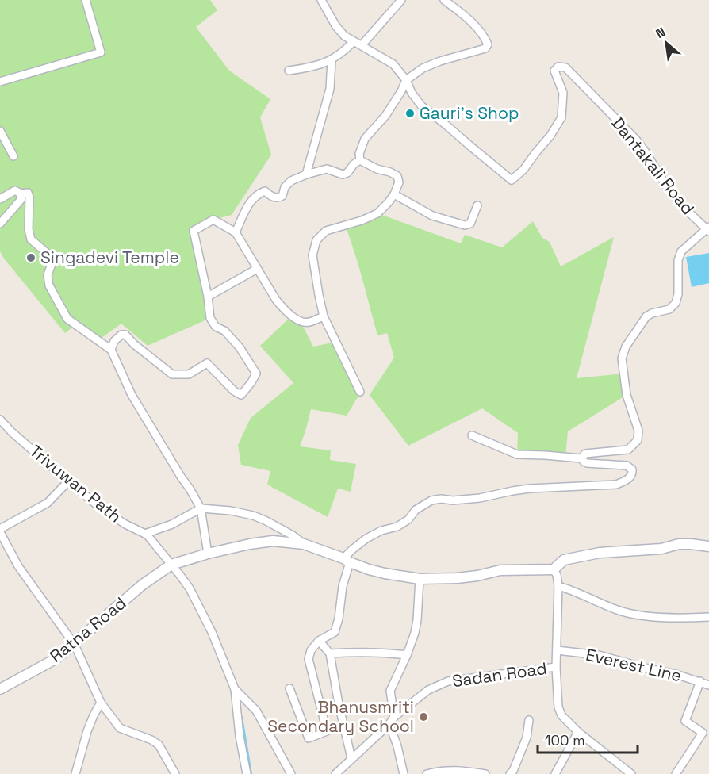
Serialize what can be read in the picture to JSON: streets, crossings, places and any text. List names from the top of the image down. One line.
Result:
{"streets":{"street":["Dantakali Road","Trivuwan Path","Ratna Road","Everest Line","Sadan Road"]},"crossings":[["Trivuwan Path","Ratna Road"]],"places":["Gauri's Shop","Singadevi Temple","Bhanusmriti Secondary School"],"scale_bar":"100 m","north":"top left"}
